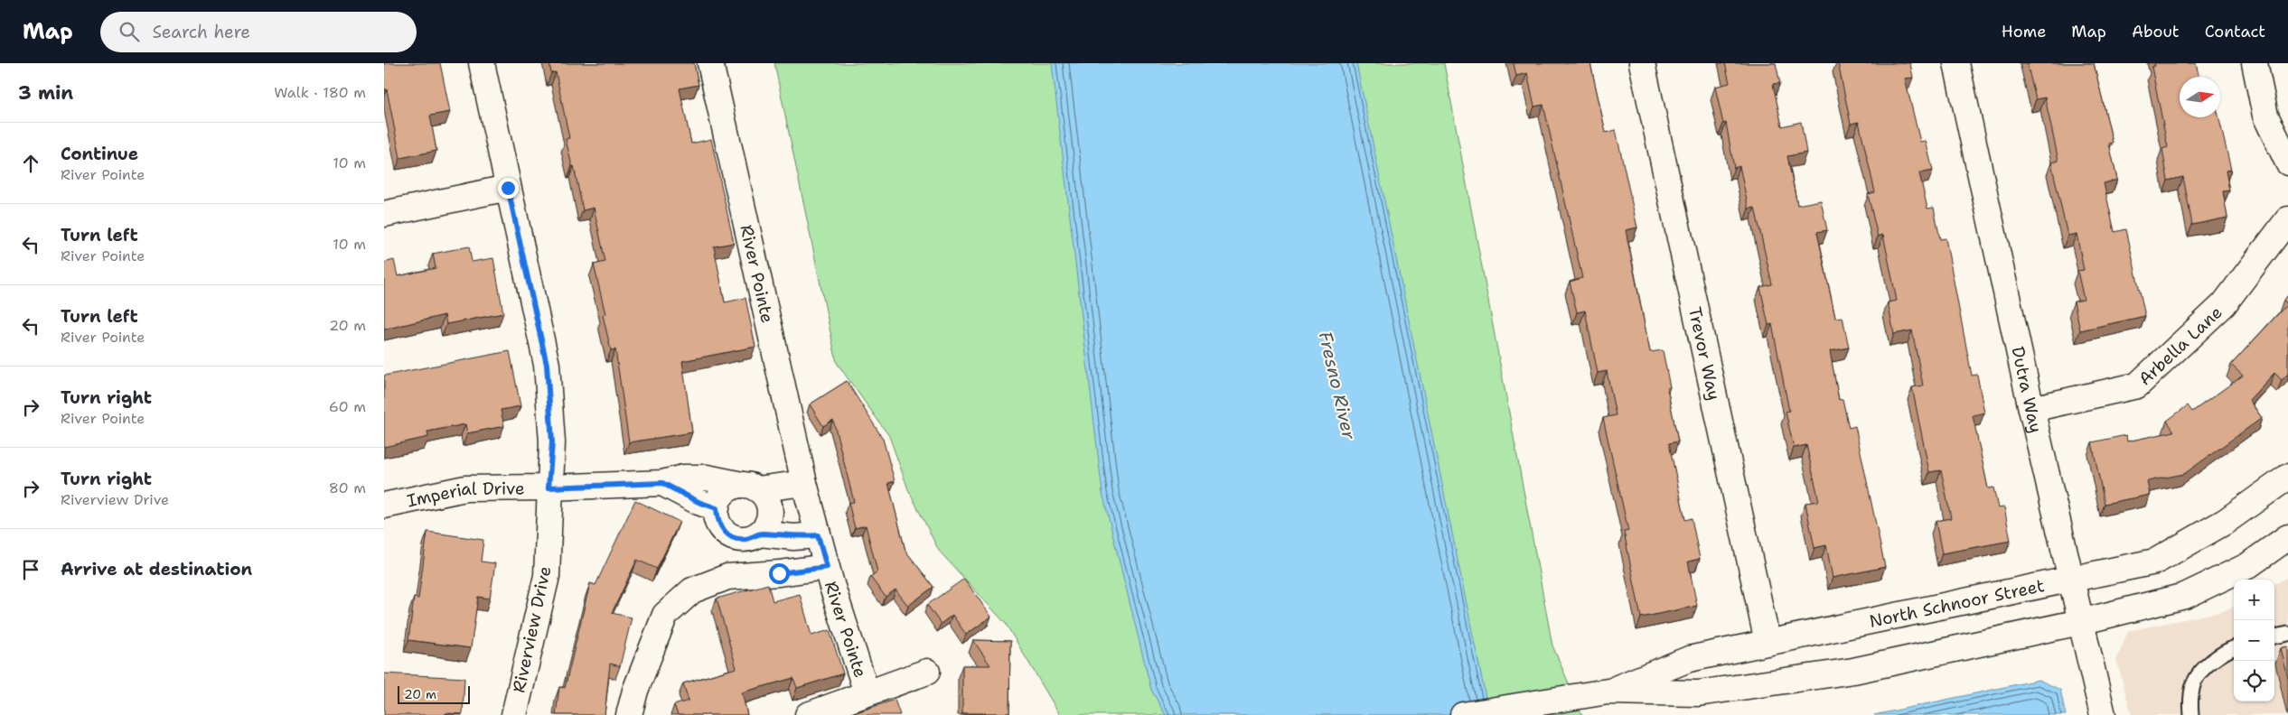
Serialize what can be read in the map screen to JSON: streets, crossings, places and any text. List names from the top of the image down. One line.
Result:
{"streets":{"street":["River Pointe","Arbella Lane","Trevor Way","Dutra Way","Imperial Drive","North Schnoor Street","Riverview Drive"]},"crossings":[["Arbella Lane","Dutra Way"],["Trevor Way","North Schnoor Street"],["Dutra Way","North Schnoor Street"],["Imperial Drive","Riverview Drive"]],"water":["Fresno River"],"scale_bar":"20 m","north":"right","page":{"header":"Map","search":"Search here","nav":["Home","Map","About","Contact"],"heading":["3 min","Walk · 180 m"],"list":[["Continue","River Pointe","10 m"],["Turn left","River Pointe","10 m"],["Turn left","River Pointe","20 m"],["Turn right","River Pointe","60 m"],["Turn right","Riverview Drive","80 m"],"Arrive at destination"],"map_buttons":["+","−"],"scale":"20 m"}}
